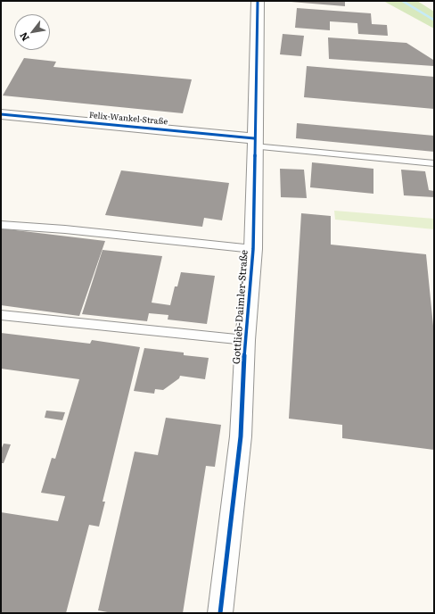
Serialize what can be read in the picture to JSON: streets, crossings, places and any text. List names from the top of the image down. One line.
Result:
{"streets":{"street":["Felix-Wankel-Straße","Gottlieb-Daimler-Straße"]},"crossings":[["Felix-Wankel-Straße","Gottlieb-Daimler-Straße"]],"north":"bottom left"}
